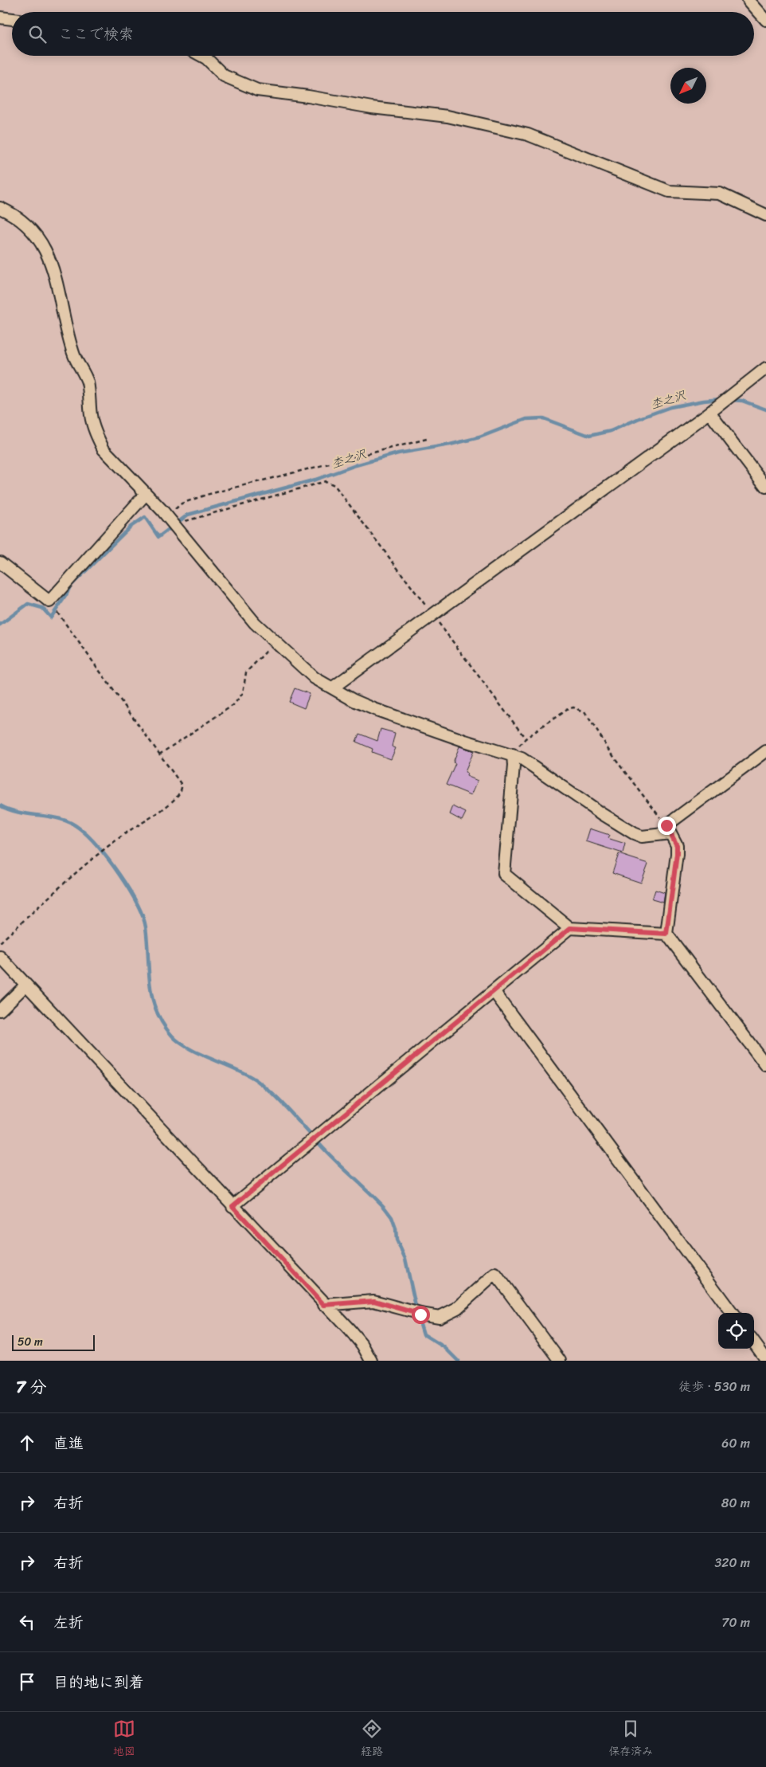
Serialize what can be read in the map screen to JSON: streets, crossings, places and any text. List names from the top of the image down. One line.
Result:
{"water":["杢之沢"],"scale_bar":"50 m","north":"bottom left","page":{"search":"ここで検索","scale":"50 m","heading":["7 分","徒歩 · 530 m"],"list":[["直進","60 m"],["右折","80 m"],["右折","320 m"],["左折","70 m"],"目的地に到着"],"nav":["地図","経路","保存済み"]}}
